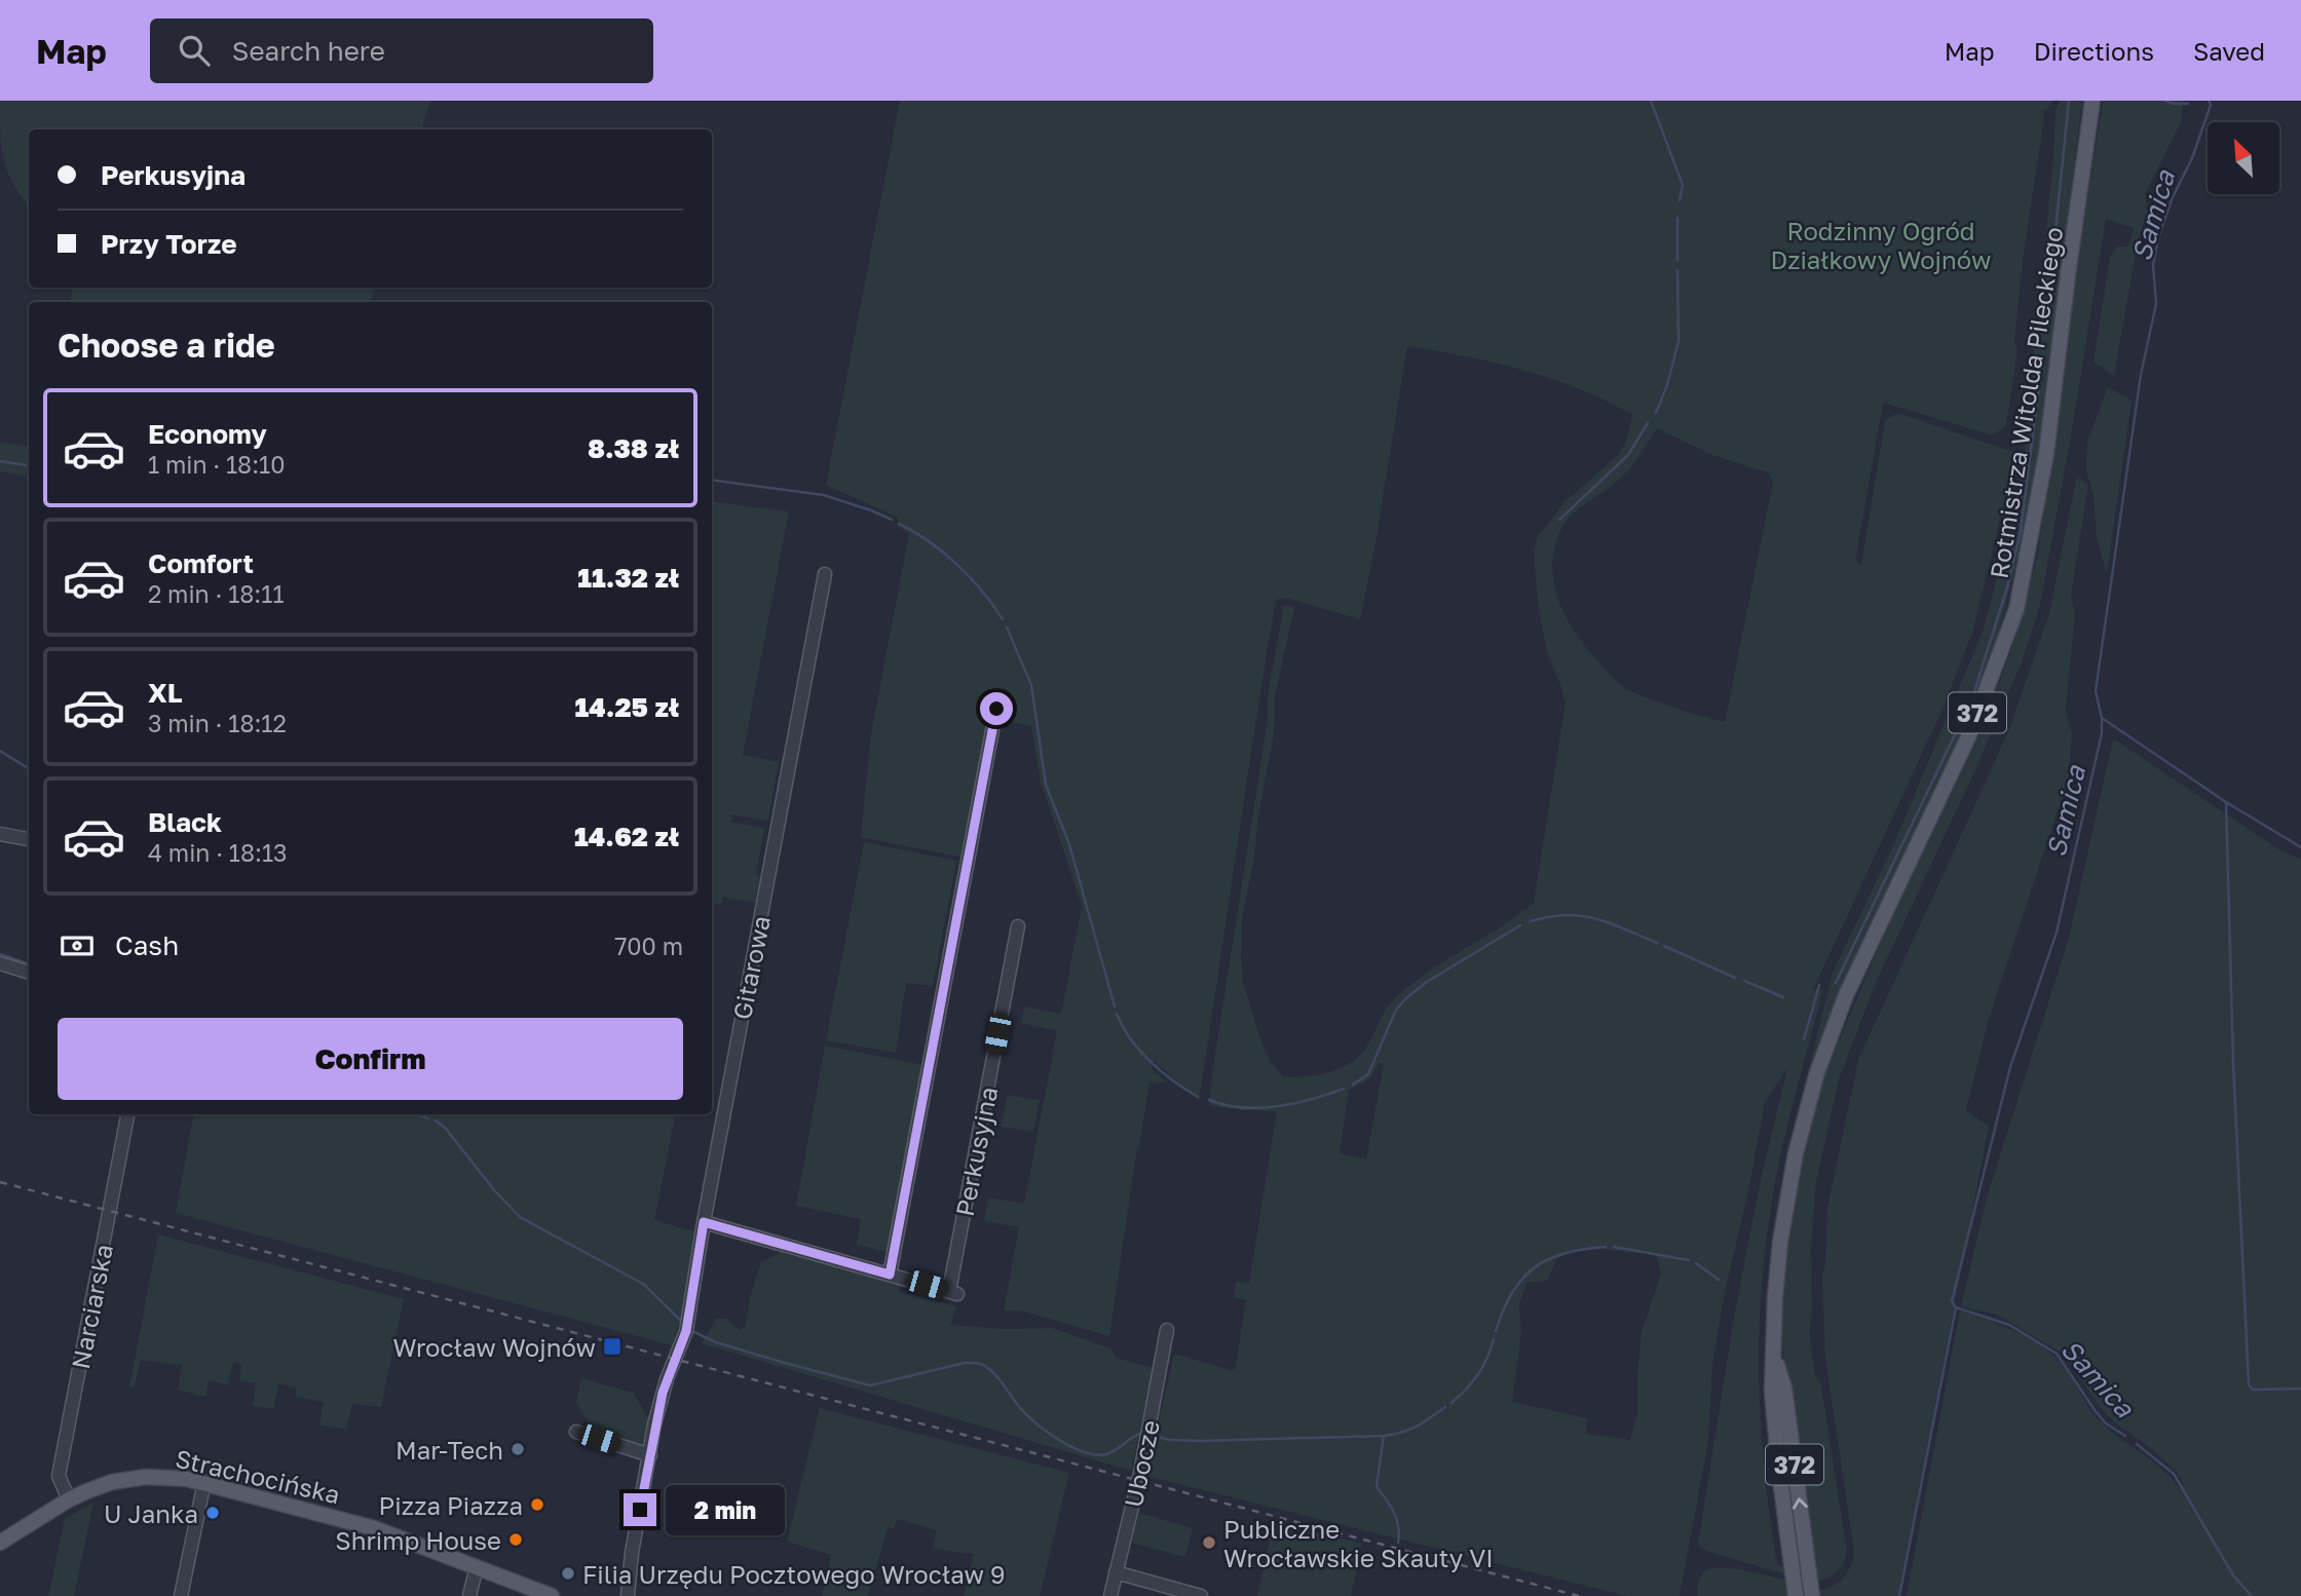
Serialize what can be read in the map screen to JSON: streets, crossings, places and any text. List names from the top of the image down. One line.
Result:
{"streets":{"main road":["Rotmistrza Witolda Pileckiego","372","Strachocińska"],"street":["Gitarowa","Perkusyjna","Narciarska","Ubocze"]},"crossings":[["Gitarowa","Perkusyjna"],["Narciarska","Strachocińska"]],"water":["Samica"],"parks":["Rodzinny Ogród Działkowy Wojnów"],"places":{"transit":["Wrocław Wojnów"],"other":["Mar-Tech","Pizza Piazza","U Janka","Shrimp House","Publiczne Wrocławskie Skauty VI","Filia Urzędu Pocztowego Wrocław 9"]},"north":"top left","page":{"header":"Map","search":"Search here","nav":["Map","Directions","Saved"],"banner":["Perkusyjna","Przy Torze"],"heading":"Choose a ride","list":[{"name":"Economy","note":"1 min · 18:10","value":"8.38 zł"},{"name":"Comfort","note":"2 min · 18:11","value":"11.32 zł"},{"name":"XL","note":"3 min · 18:12","value":"14.25 zł"},{"name":"Black","note":"4 min · 18:13","value":"14.62 zł"}],"pay":["Cash","700 m"],"buttons":"Confirm","bubble":"2 min"}}
